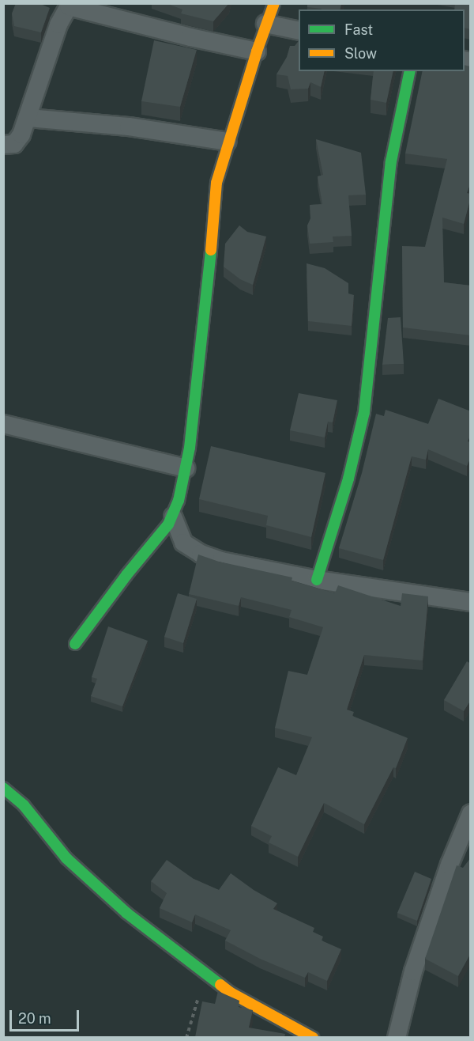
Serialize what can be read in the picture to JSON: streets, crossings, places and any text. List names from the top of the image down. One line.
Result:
{"legend":["Fast","Slow"],"scale_bar":"20 m"}
